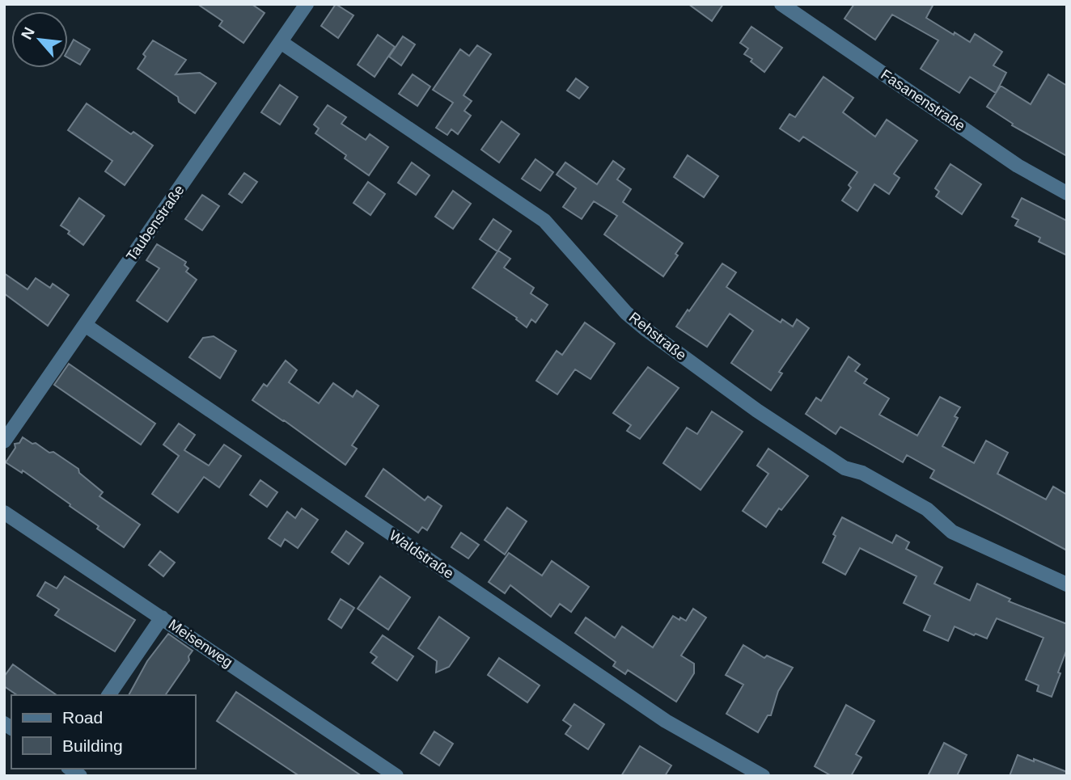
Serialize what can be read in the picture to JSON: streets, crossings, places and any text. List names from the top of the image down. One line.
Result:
{"streets":{"street":["Fasanenstraße","Taubenstraße","Rehstraße","Waldstraße","Meisenweg"]},"crossings":[["Taubenstraße","Rehstraße"],["Taubenstraße","Waldstraße"]],"legend":["Road","Building"],"north":"top left"}
